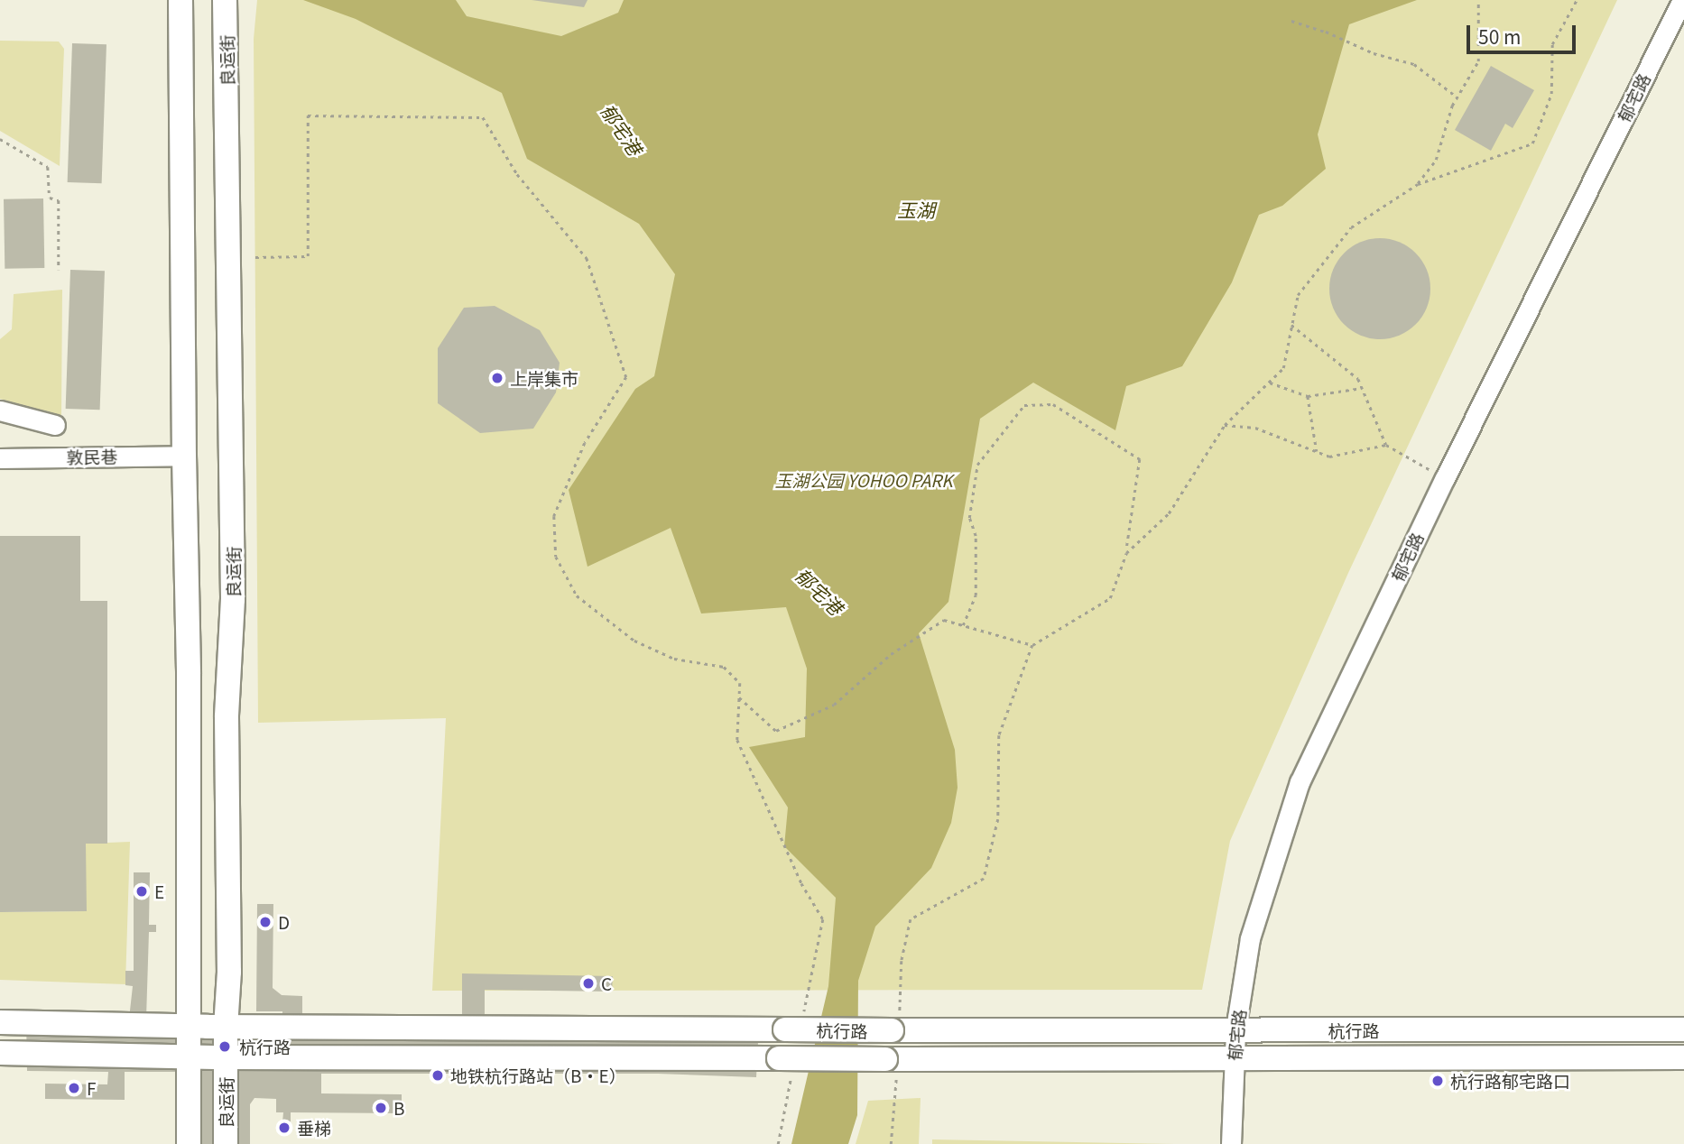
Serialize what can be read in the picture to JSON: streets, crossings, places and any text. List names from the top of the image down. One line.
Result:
{"streets":{"main road":["良运街","杭行路"],"street":["郁宅路","敦民巷"]},"crossings":[["良运街","杭行路"],["郁宅路","杭行路"]],"water":["郁宅港","玉湖"],"parks":["玉湖公园 YOHOO PARK"],"places":["上岸集市","E","D","C","杭行路","地铁杭行路站（B·E）","杭行路郁宅路口","F","B","垂梯"],"scale_bar":"50 m"}
